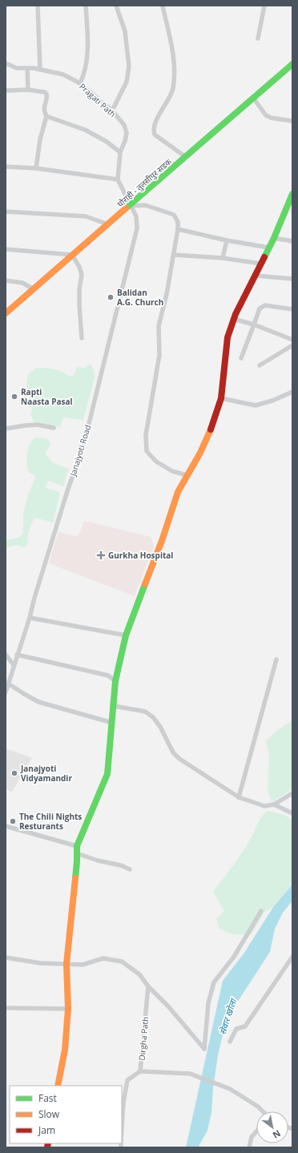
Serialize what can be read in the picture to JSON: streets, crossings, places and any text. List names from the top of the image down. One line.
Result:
{"streets":{"street":["Pragati Path","घोराही - तुलसीपुर सडक","Janajyoti Road","Dirgha Path"]},"crossings":[["घोराही - तुलसीपुर सडक","Janajyoti Road"]],"water":["सेवार खोला"],"places":{"other":["Balidan A.G. Church","Rapti Naasta Pasal","Janajyoti Vidyamandir","The Chili Nights Resturants"],"health":["Gurkha Hospital"]},"legend":["Fast","Slow","Jam"],"north":"bottom right"}
